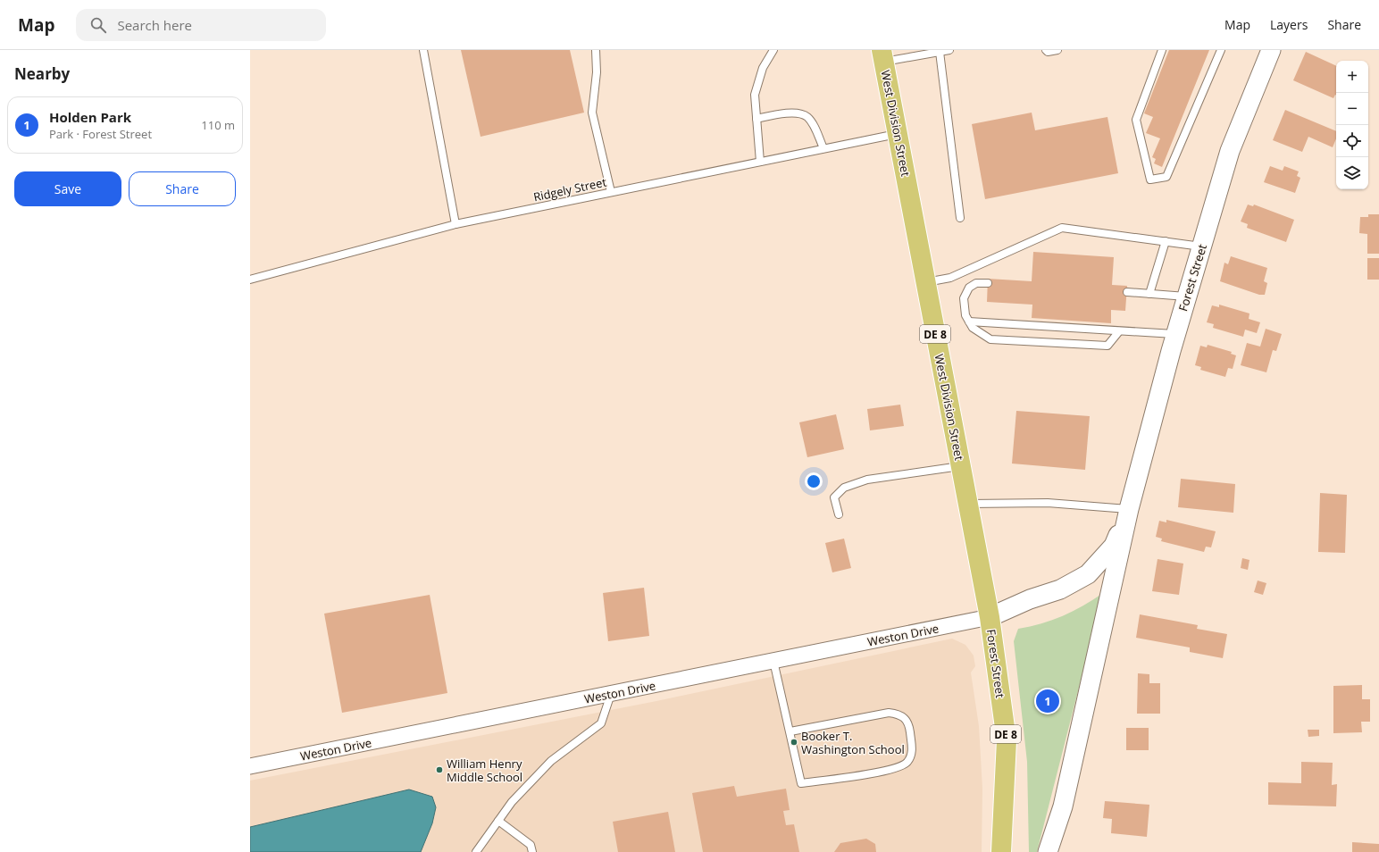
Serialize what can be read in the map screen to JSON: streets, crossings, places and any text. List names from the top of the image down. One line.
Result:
{"streets":{"highway":["West Division Street","Forest Street","DE 8"],"street":["Weston Drive"],"lane":["Ridgely Street"]},"crossings":[["West Division Street","Ridgely Street"],["West Division Street","Forest Street"],["West Division Street","Weston Drive"],["Forest Street","Weston Drive"]],"places":["Booker T. Washington School","William Henry Middle School"],"page":{"header":"Map","search":"Search here","nav":["Map","Layers","Share"],"heading":"Nearby","map_buttons":["+","−"],"list":[{"mark":"1","name":"Holden Park","note":"Park · Forest Street","value":"110 m"}],"buttons":["Save","Share"],"pins":"1"}}
